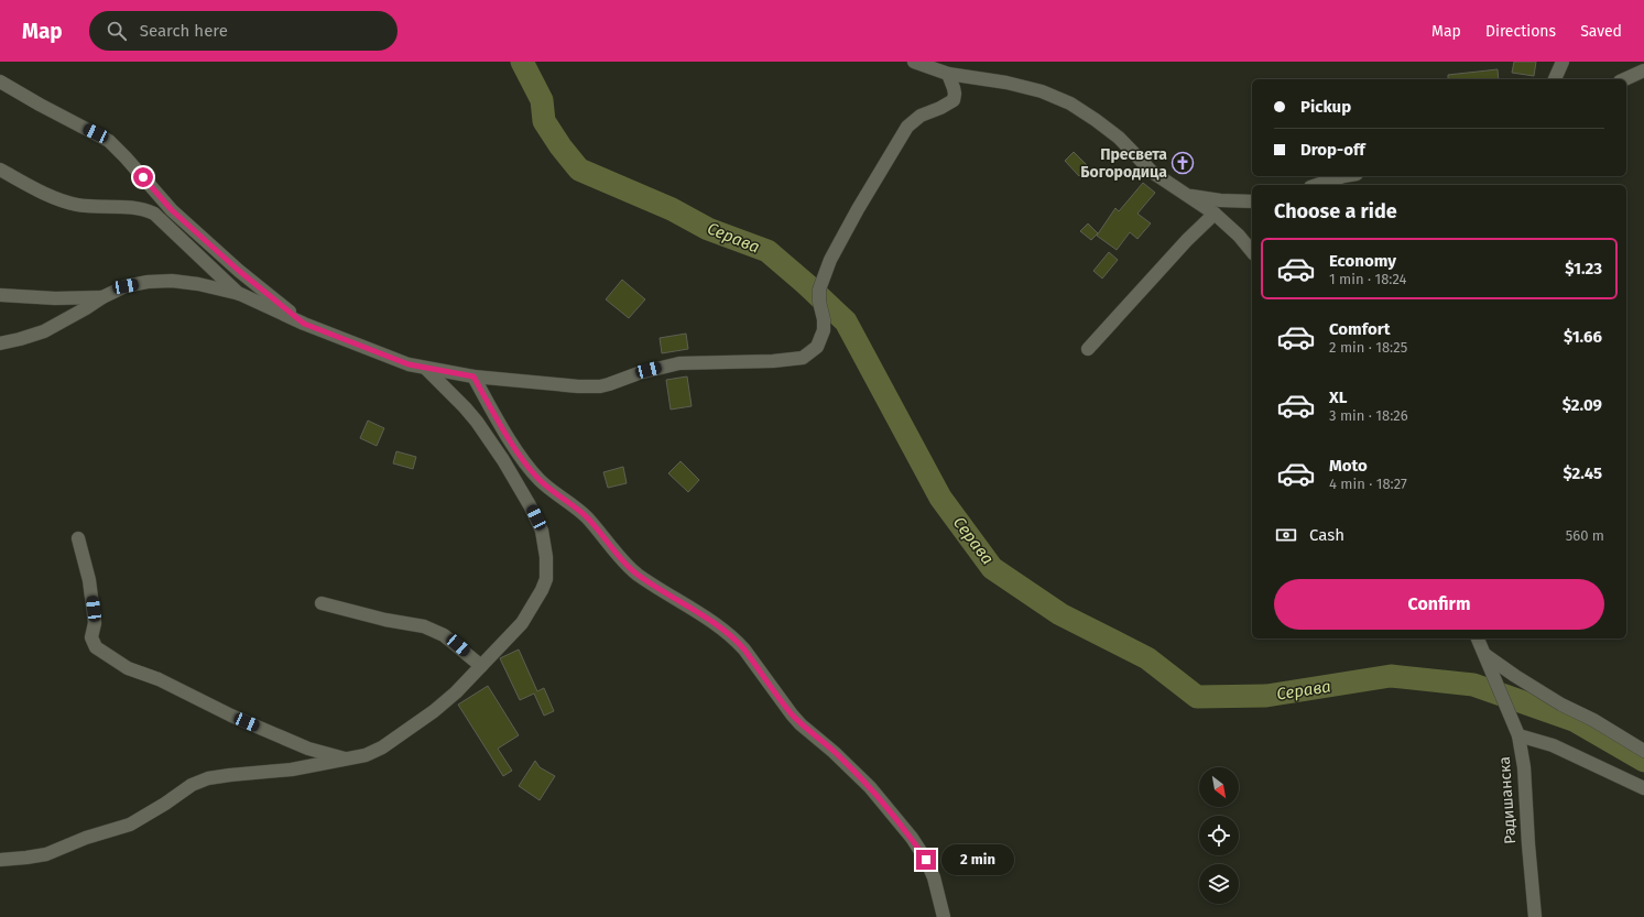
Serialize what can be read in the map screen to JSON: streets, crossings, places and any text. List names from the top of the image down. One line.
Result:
{"streets":{"street":["Радишанска"]},"water":["Серава"],"places":{"church":["Пресвета Богородица"]},"north":"bottom right","page":{"header":"Map","search":"Search here","nav":["Map","Directions","Saved"],"banner":["Pickup","Drop-off"],"heading":"Choose a ride","list":[{"name":"Economy","note":"1 min · 18:24","value":"$1.23"},{"name":"Comfort","note":"2 min · 18:25","value":"$1.66"},{"name":"XL","note":"3 min · 18:26","value":"$2.09"},{"name":"Moto","note":"4 min · 18:27","value":"$2.45"}],"pay":["Cash","560 m"],"buttons":"Confirm","bubble":"2 min"}}
